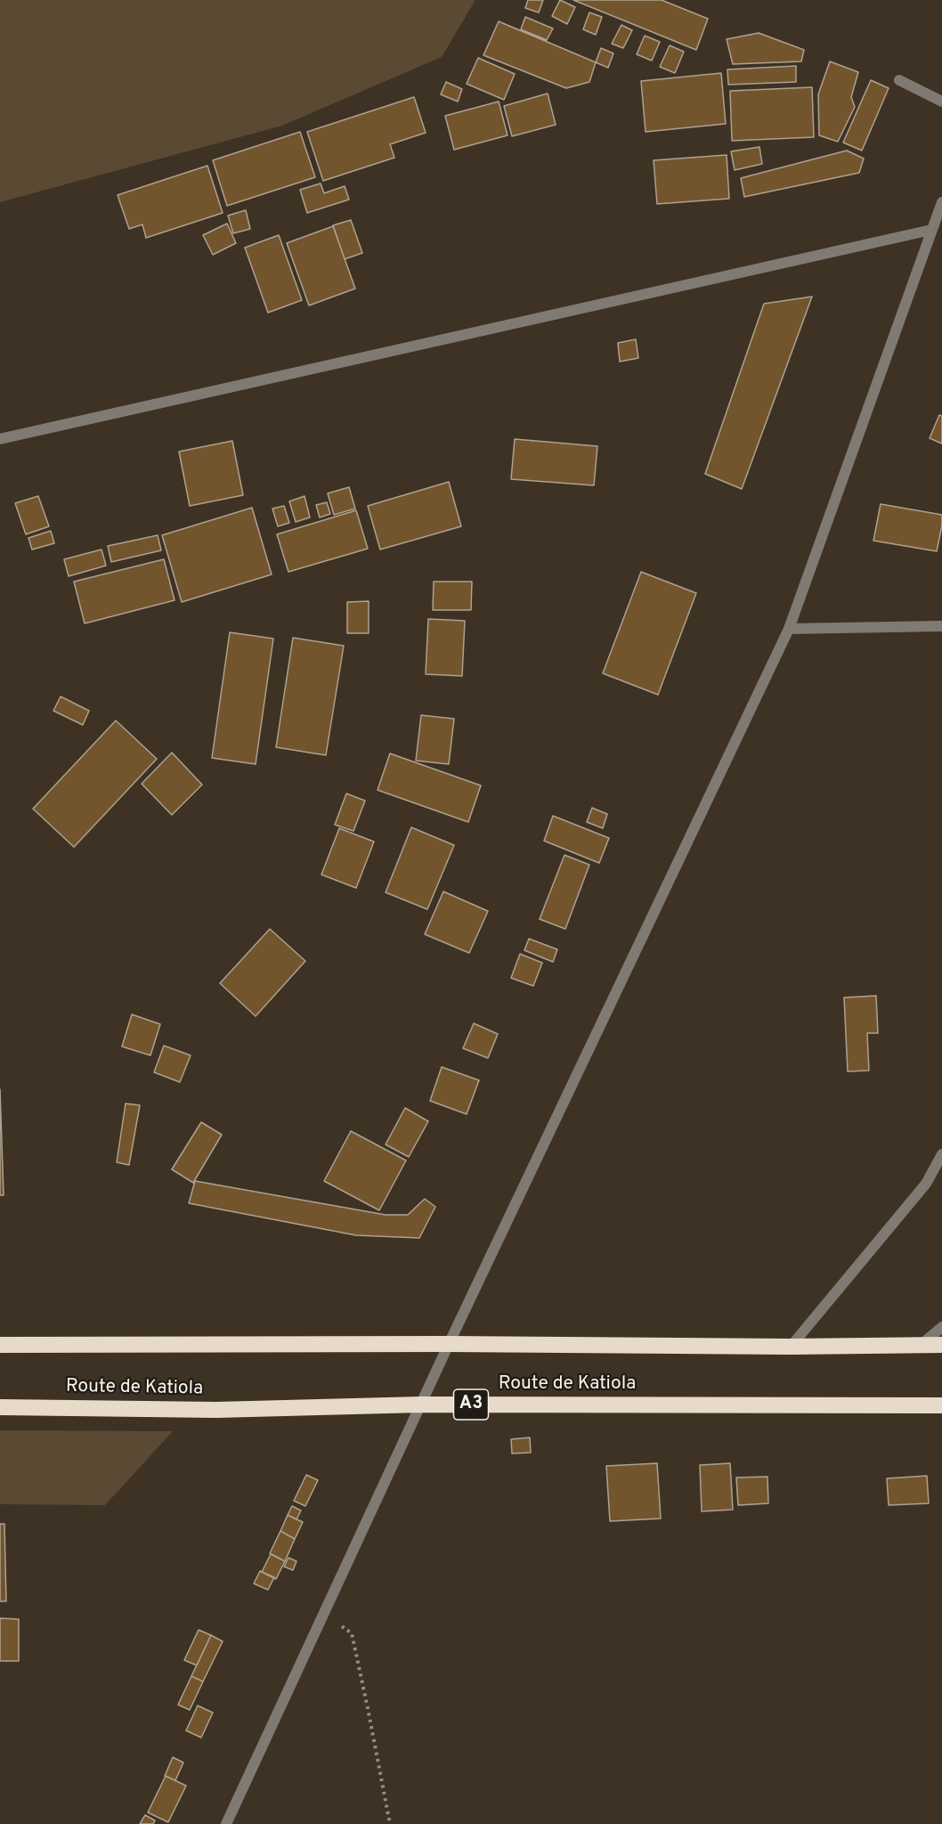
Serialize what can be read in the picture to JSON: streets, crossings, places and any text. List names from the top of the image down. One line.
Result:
{"streets":{"highway":["Route de Katiola","A3"]}}
